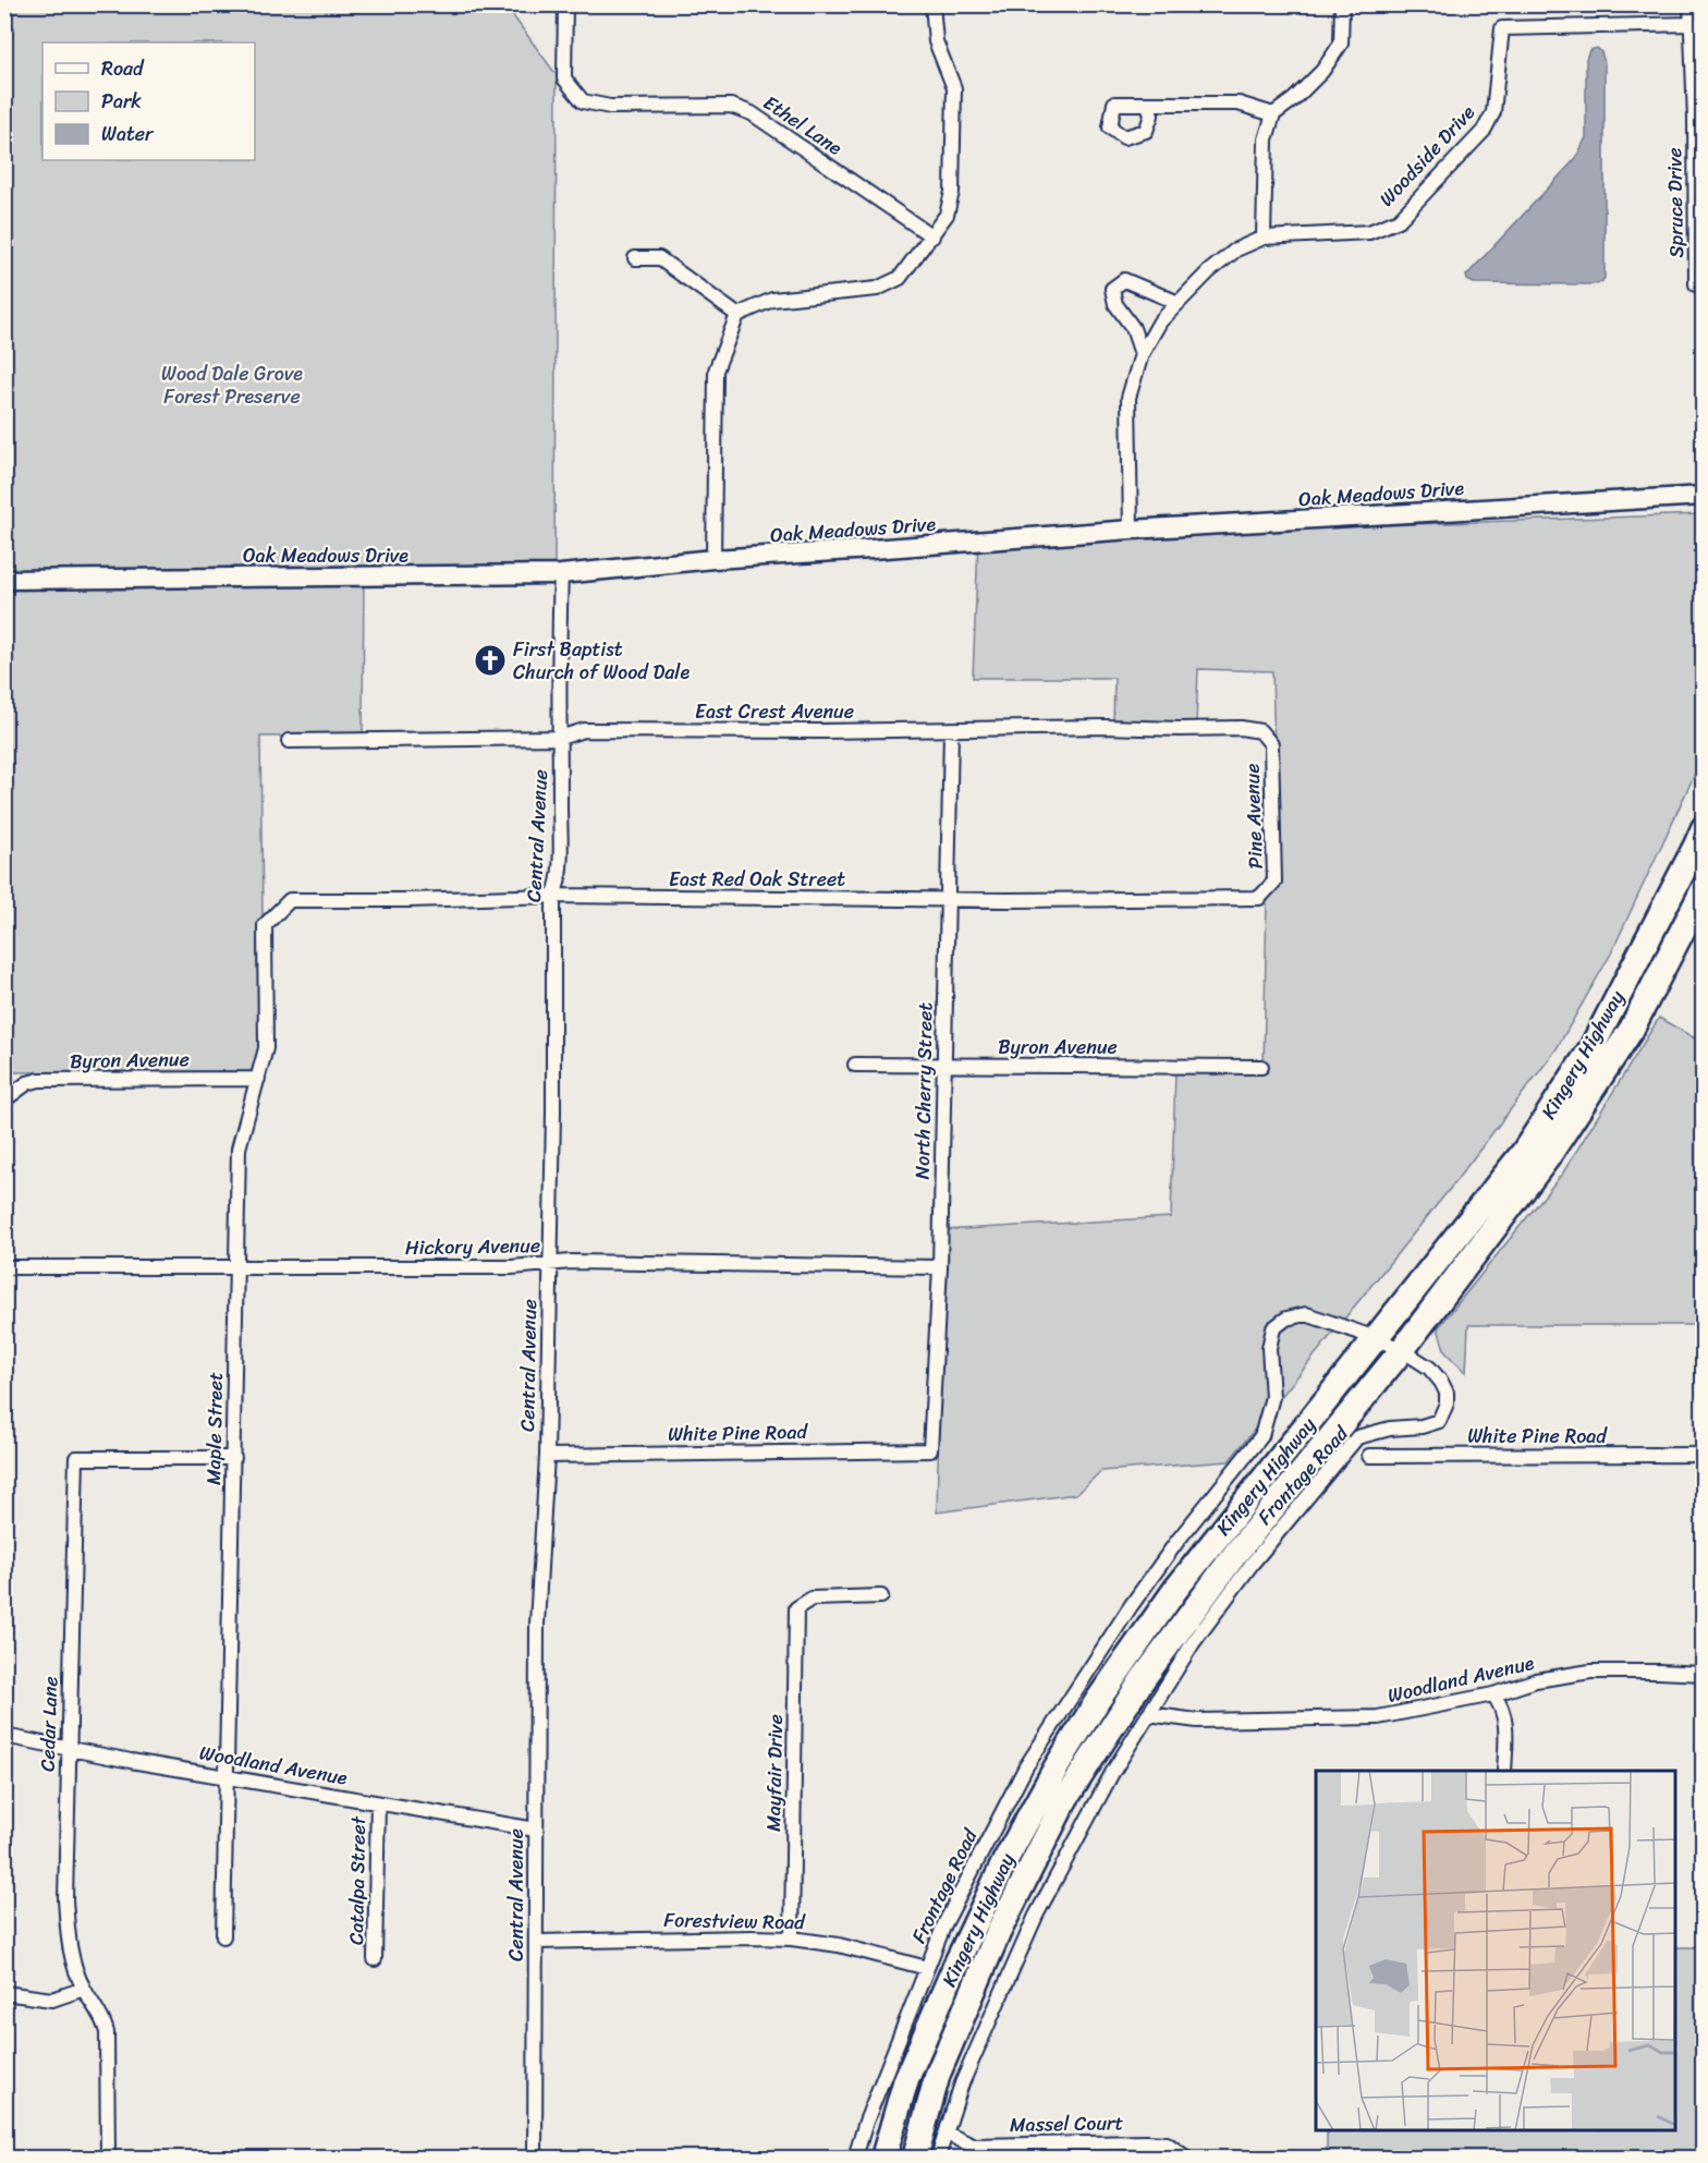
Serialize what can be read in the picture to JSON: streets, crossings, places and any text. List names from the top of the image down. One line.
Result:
{"streets":{"highway":["Kingery Highway"],"street":["Ethel Lane","Woodside Drive","Spruce Drive","Oak Meadows Drive","East Crest Avenue","Pine Avenue","Central Avenue","East Red Oak Street","Byron Avenue","North Cherry Street","Hickory Avenue","Maple Street","White Pine Road","Frontage Road","Woodland Avenue","Cedar Lane","Mayfair Drive","Catalpa Street","Forestview Road","Massel Court"]},"crossings":[["Woodside Drive","Spruce Drive"],["Woodside Drive","Oak Meadows Drive"],["Oak Meadows Drive","Central Avenue"],["East Crest Avenue","Pine Avenue"],["East Crest Avenue","Central Avenue"],["East Crest Avenue","North Cherry Street"],["Pine Avenue","East Red Oak Street"],["Central Avenue","East Red Oak Street"],["Central Avenue","Hickory Avenue"],["Central Avenue","White Pine Road"],["Central Avenue","Woodland Avenue"],["Central Avenue","Forestview Road"],["East Red Oak Street","North Cherry Street"],["East Red Oak Street","Maple Street"],["Byron Avenue","North Cherry Street"],["Byron Avenue","Maple Street"],["Kingery Highway","Frontage Road"],["North Cherry Street","Hickory Avenue"],["North Cherry Street","White Pine Road"],["Hickory Avenue","Maple Street"],["Maple Street","Woodland Avenue"],["Maple Street","Cedar Lane"],["Frontage Road","Woodland Avenue"],["Frontage Road","Forestview Road"],["Frontage Road","Massel Court"],["Woodland Avenue","Cedar Lane"],["Woodland Avenue","Catalpa Street"],["Mayfair Drive","Forestview Road"]],"parks":["Wood Dale Grove Forest Preserve"],"places":{"church":["First Baptist Church of Wood Dale"]},"legend":["Road","Park","Water"]}
